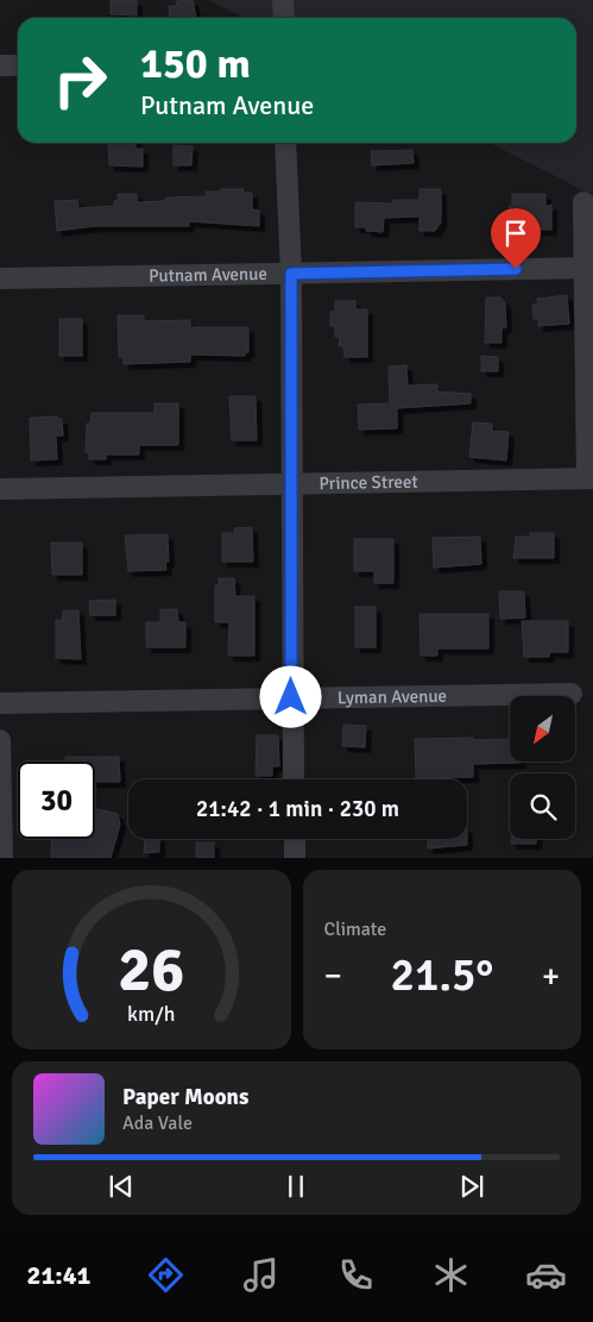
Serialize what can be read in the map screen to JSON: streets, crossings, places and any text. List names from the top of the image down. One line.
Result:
{"streets":{"street":["Putnam Avenue","Prince Street","Lyman Avenue"]},"north":"bottom left","page":{"turn":["150 m","Putnam Avenue"],"limit":"30","trip":"21:42 · 1 min · 230 m","tile":"Climate","heat":["−","21.5°","+"],"song":["Paper Moons","Ada Vale"],"tabs":"21:41","gauge":["26","km/h"]}}
